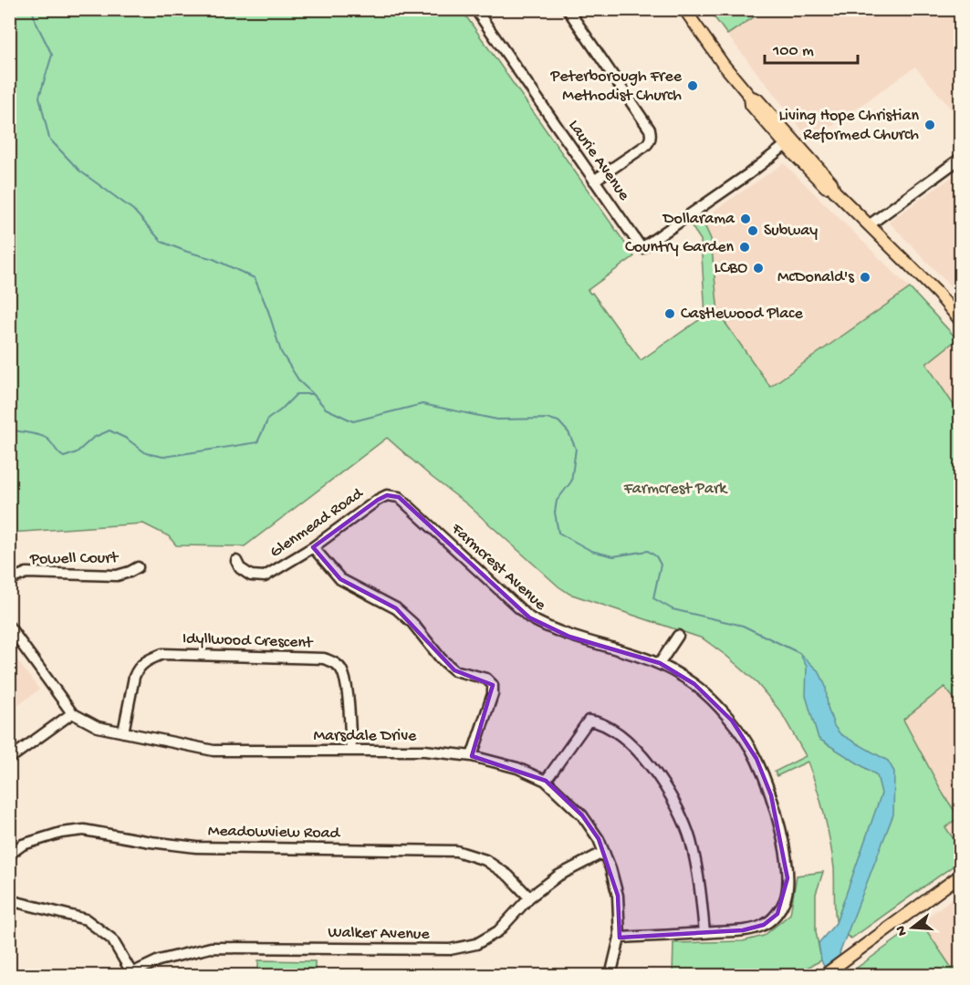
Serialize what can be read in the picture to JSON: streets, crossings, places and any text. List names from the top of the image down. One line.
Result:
{"streets":{"street":["Laurie Avenue","Glenmead Road","Powell Court","Farmcrest Avenue","Idyllwood Crescent","Marsdale Drive","Meadowview Road","Walker Avenue"]},"crossings":[["Glenmead Road","Farmcrest Avenue"],["Farmcrest Avenue","Marsdale Drive"],["Idyllwood Crescent","Marsdale Drive"],["Marsdale Drive","Walker Avenue"],["Meadowview Road","Walker Avenue"]],"parks":["Farmcrest Park"],"places":["Peterborough Free Methodist Church","Living Hope Christian Reformed Church","Dollarama","Subway","Country Garden","LCBO","McDonald's","Castlewood Place"],"scale_bar":"100 m","north":"left"}
